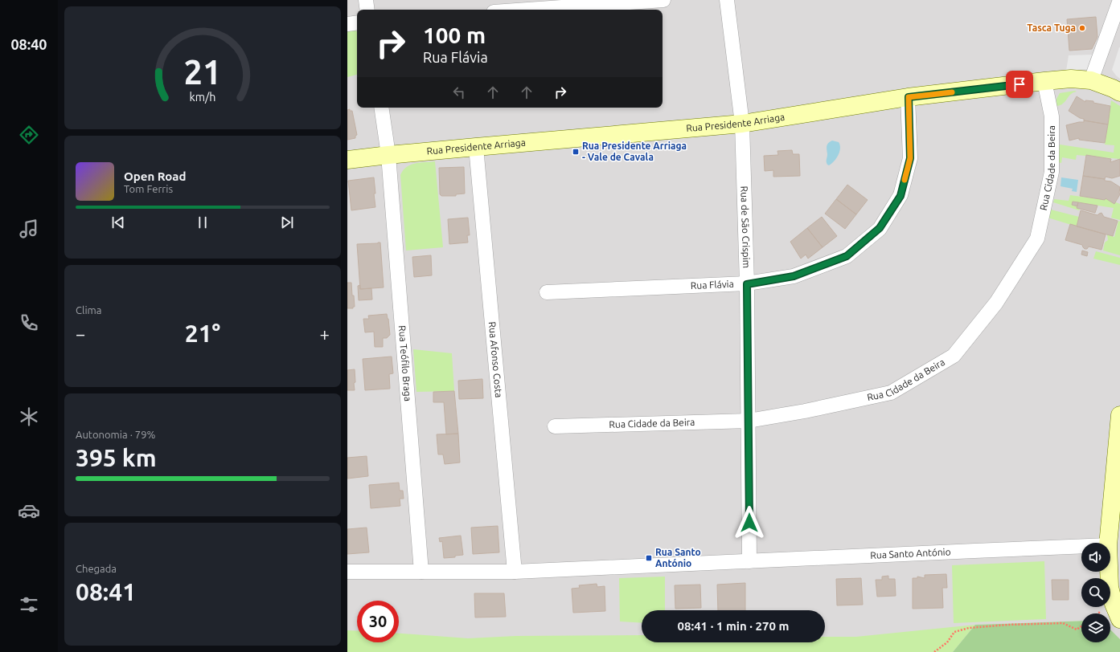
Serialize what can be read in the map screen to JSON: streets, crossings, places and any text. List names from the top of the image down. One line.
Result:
{"streets":{"street":["Rua Presidente Arriaga","Rua Cidade da Beira","Rua de São Crispim","Rua Flávia","Rua Afonso Costa","Rua Teófilo Braga","Rua Santo António"]},"crossings":[["Rua Presidente Arriaga","Rua Cidade da Beira"],["Rua Presidente Arriaga","Rua de São Crispim"],["Rua Presidente Arriaga","Rua Flávia"],["Rua Presidente Arriaga","Rua Afonso Costa"],["Rua Presidente Arriaga","Rua Teófilo Braga"],["Rua Cidade da Beira","Rua de São Crispim"],["Rua de São Crispim","Rua Flávia"],["Rua de São Crispim","Rua Santo António"],["Rua Afonso Costa","Rua Santo António"],["Rua Teófilo Braga","Rua Santo António"]],"places":{"other":["Tasca Tuga"],"transit":["Rua Presidente Arriaga - Vale de Cavala","Rua Santo António"]},"page":{"tabs":"08:40","turn":["100 m","Rua Flávia"],"song":["Open Road","Tom Ferris"],"tile":["Clima",["Autonomia · 79%","395 km"],["Chegada","08:41"]],"heat":["−","21°","+"],"limit":"30","trip":"08:41 · 1 min · 270 m","gauge":["21","km/h"]}}
